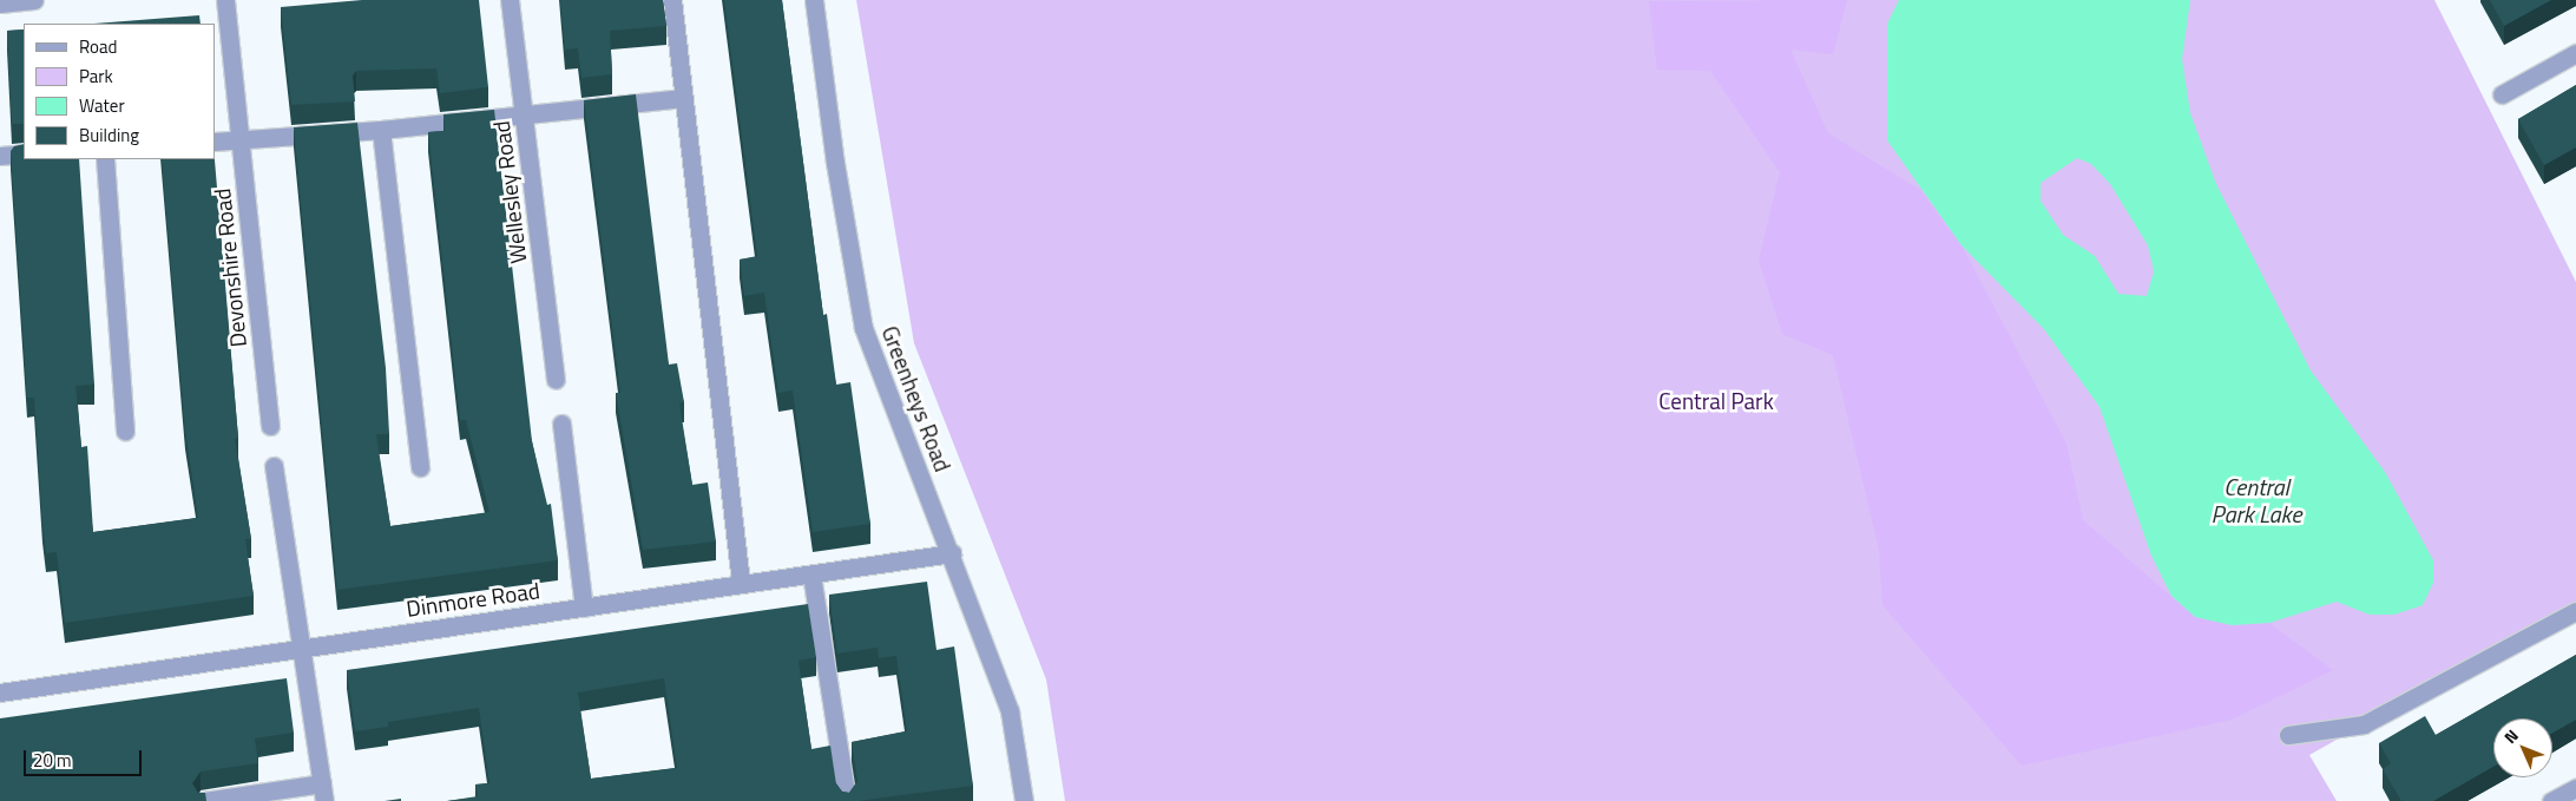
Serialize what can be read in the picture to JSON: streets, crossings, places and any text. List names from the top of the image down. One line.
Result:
{"streets":{"street":["Wellesley Road","Devonshire Road","Greenheys Road","Dinmore Road"]},"crossings":[["Greenheys Road","Dinmore Road"]],"water":["Central Park Lake"],"parks":["Central Park"],"legend":["Road","Park","Water","Building"],"scale_bar":"20 m","north":"top left"}
